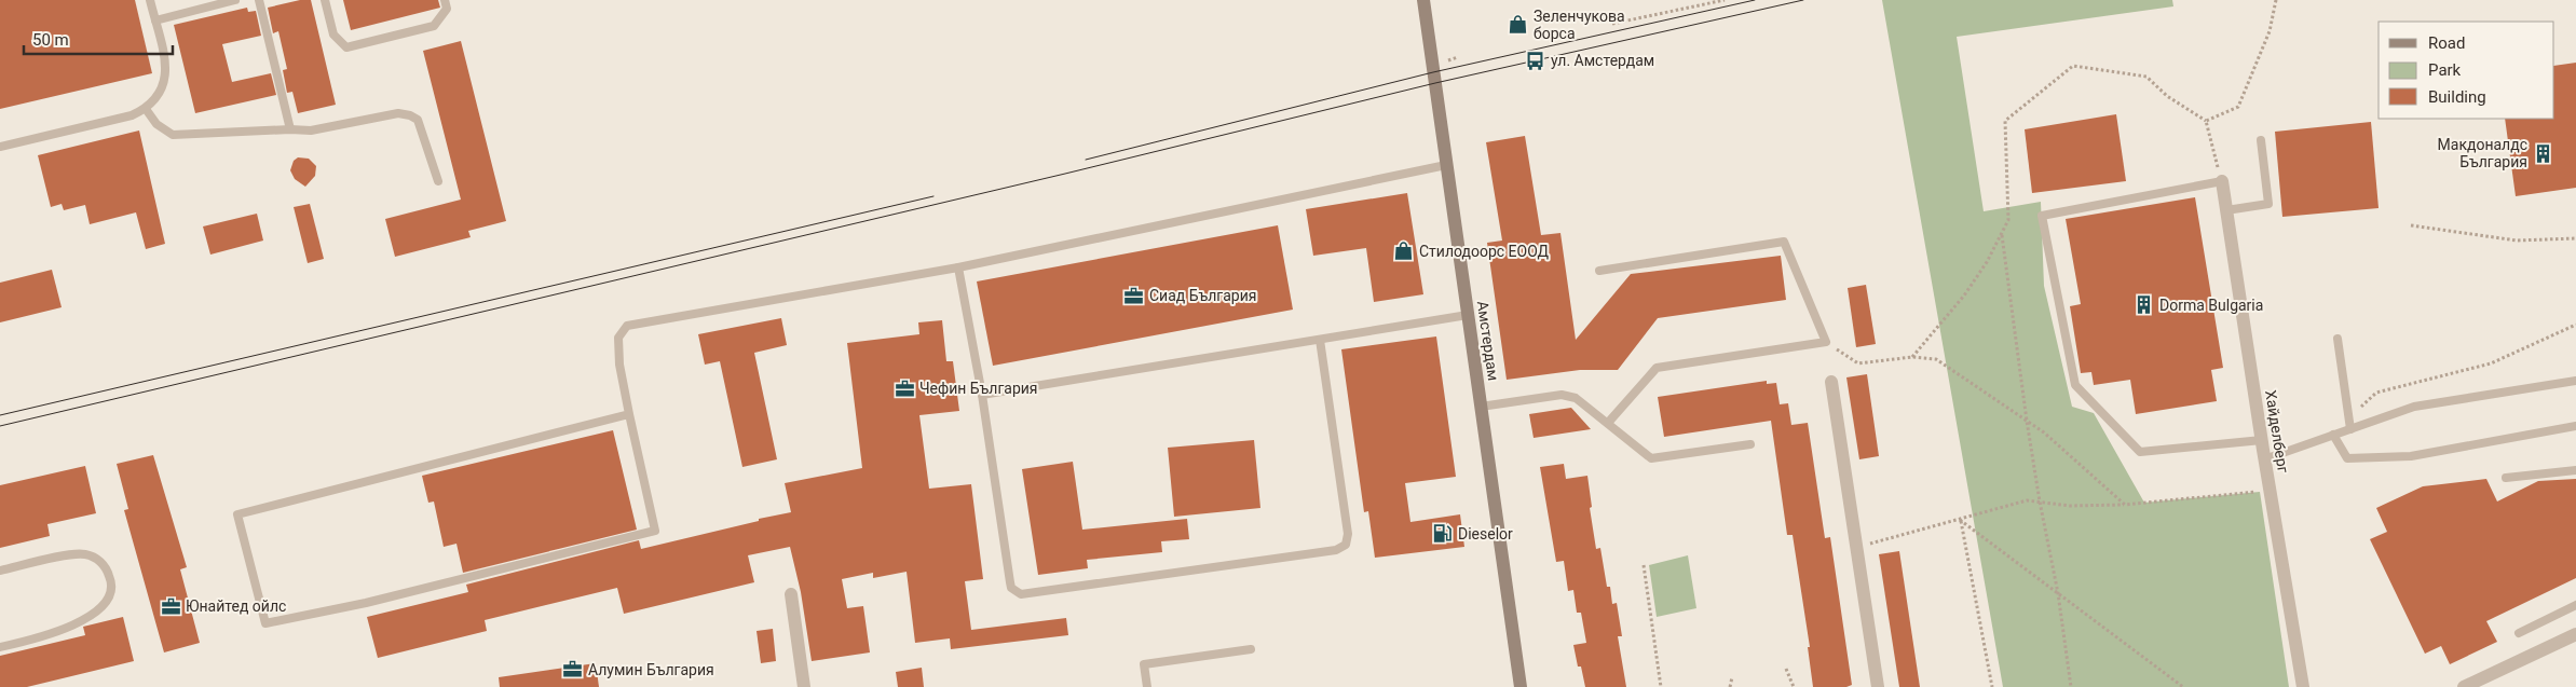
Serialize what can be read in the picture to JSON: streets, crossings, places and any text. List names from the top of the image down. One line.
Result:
{"streets":{"street":["Амстердам","Хайделберг"]},"places":{"shop":["Зеленчукова борса","Стилодоорс ЕООД"],"bus stop":["ул. Амстердам"],"building":["Макдоналдс България","Dorma Bulgaria"],"office":["Сиад България","Чефин България","Юнайтед ойлс","Алумин България"],"fuel station":["Dieselor"]},"legend":["Road","Park","Building"],"scale_bar":"50 m"}
